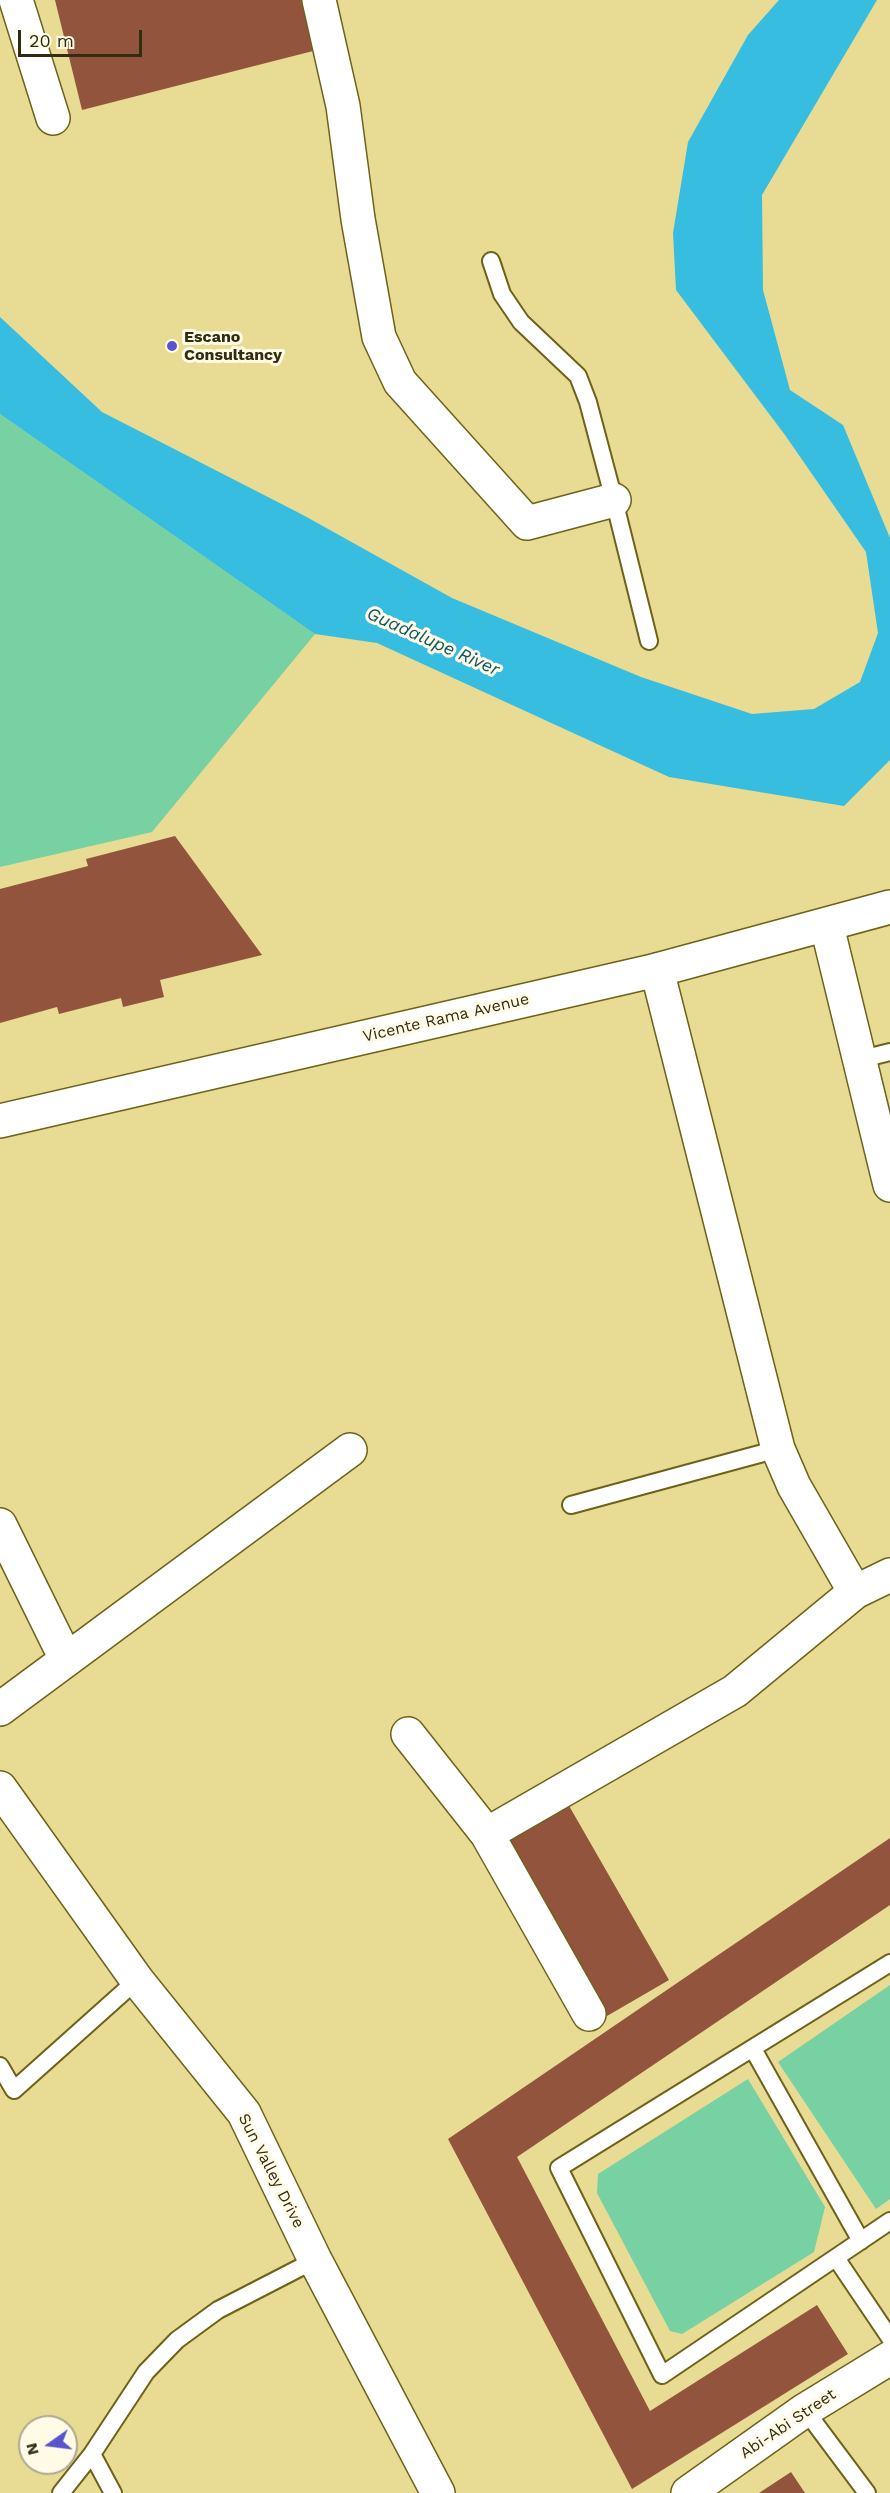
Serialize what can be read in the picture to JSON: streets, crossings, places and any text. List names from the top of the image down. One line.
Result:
{"streets":{"street":["Vicente Rama Avenue","Sun Valley Drive","Abi-Abi Street"]},"water":["Guadalupe River"],"places":["Escano Consultancy"],"scale_bar":"20 m","north":"left"}
